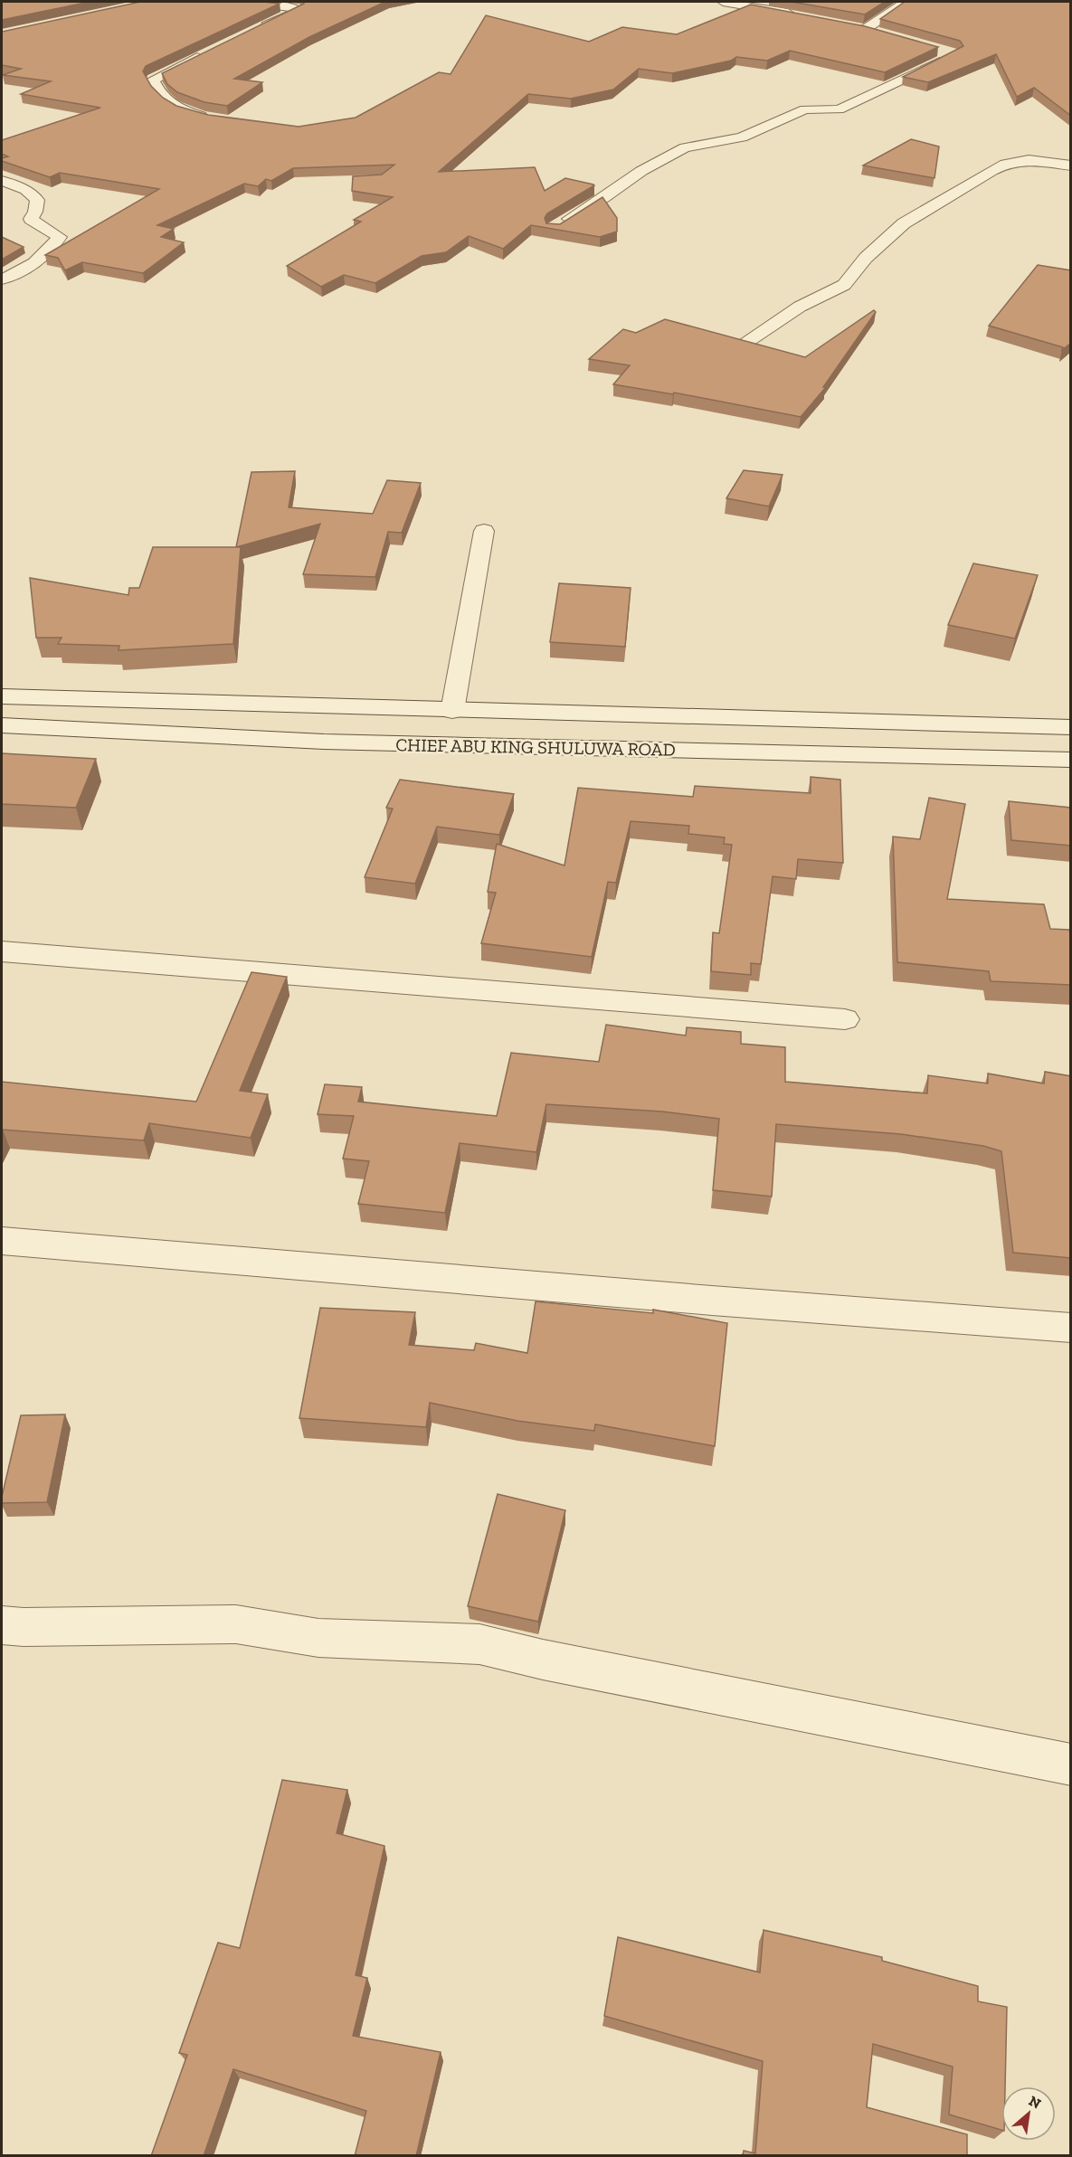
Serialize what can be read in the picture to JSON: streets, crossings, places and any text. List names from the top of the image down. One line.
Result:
{"streets":{"street":["CHIEF ABU KING SHULUWA ROAD"]},"north":"top right"}
